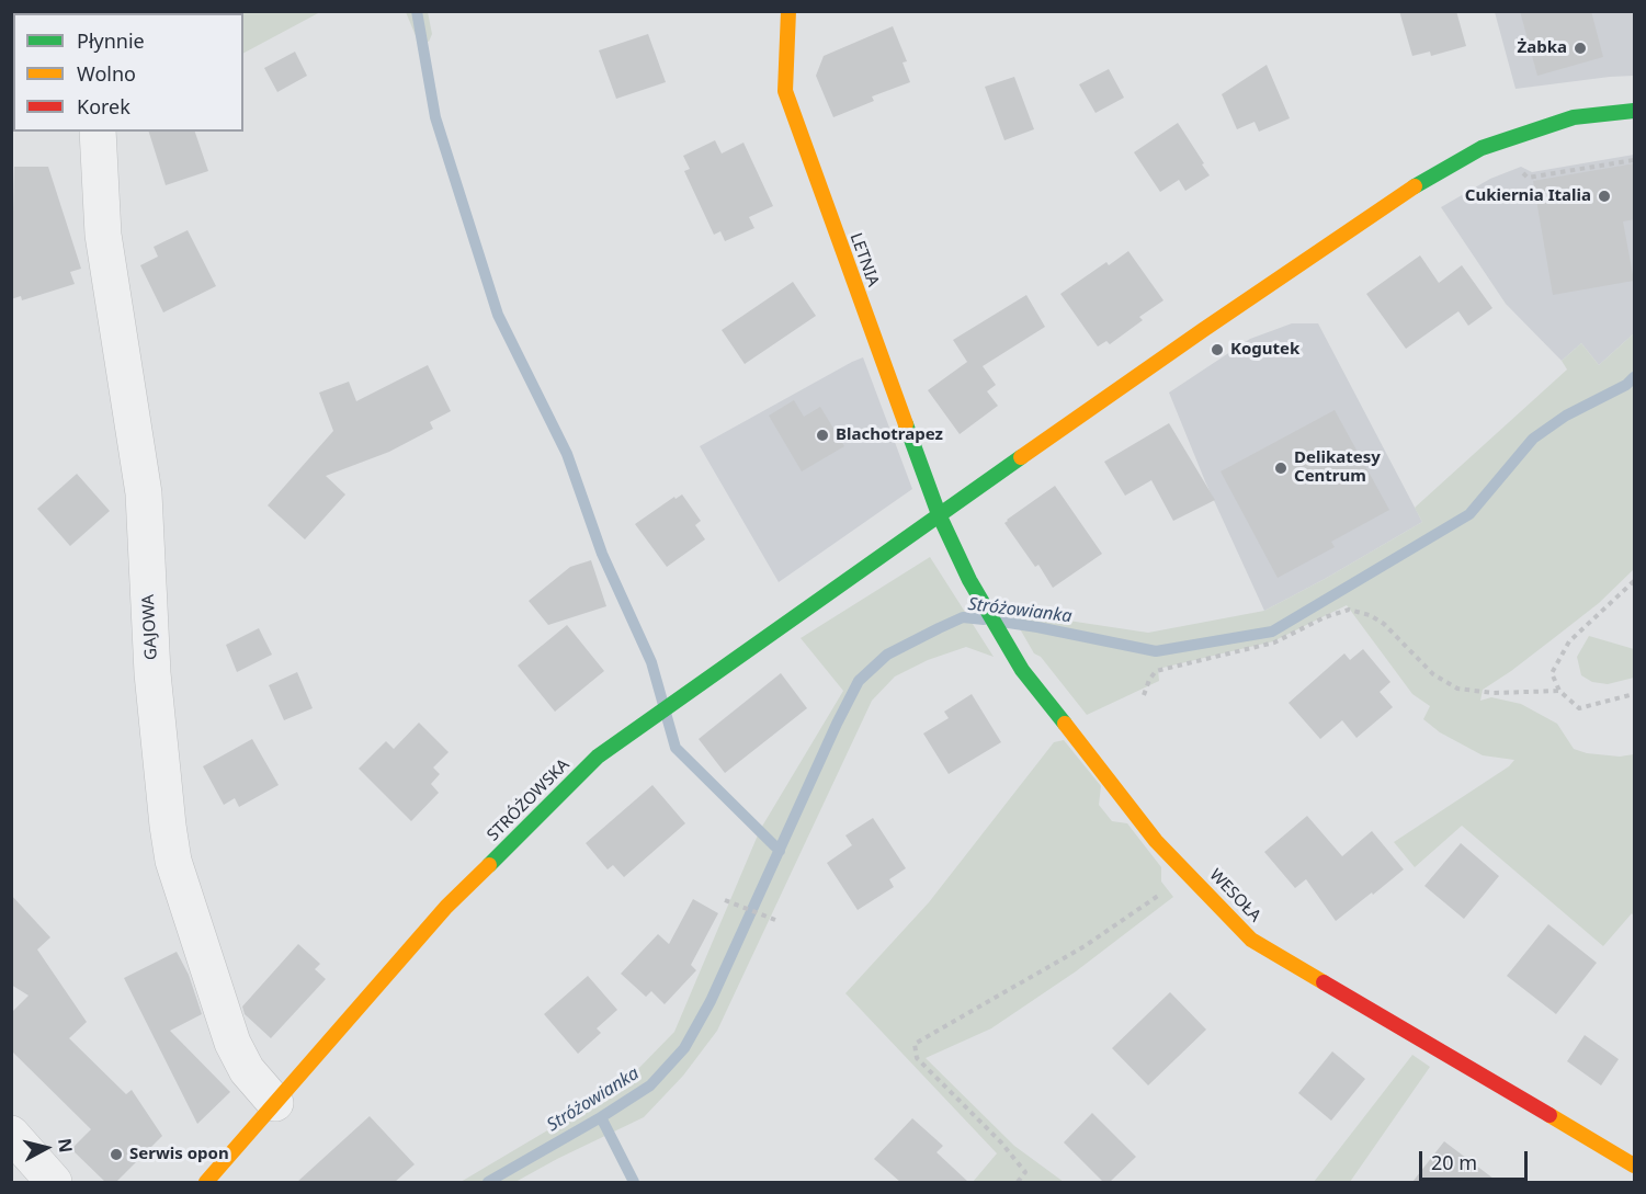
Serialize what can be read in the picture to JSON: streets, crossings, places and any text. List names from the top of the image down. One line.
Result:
{"streets":{"main road":["LETNIA","STRÓŻOWSKA","WESOŁA"],"street":["GAJOWA"]},"crossings":[["LETNIA","STRÓŻOWSKA"],["LETNIA","WESOŁA"],["GAJOWA","STRÓŻOWSKA"],["STRÓŻOWSKA","WESOŁA"]],"water":["Stróżowianka"],"places":["Żabka","Cukiernia Italia","Kogutek","Blachotrapez","Delikatesy Centrum","Serwis opon"],"legend":["Płynnie","Wolno","Korek"],"scale_bar":"20 m","north":"right"}
